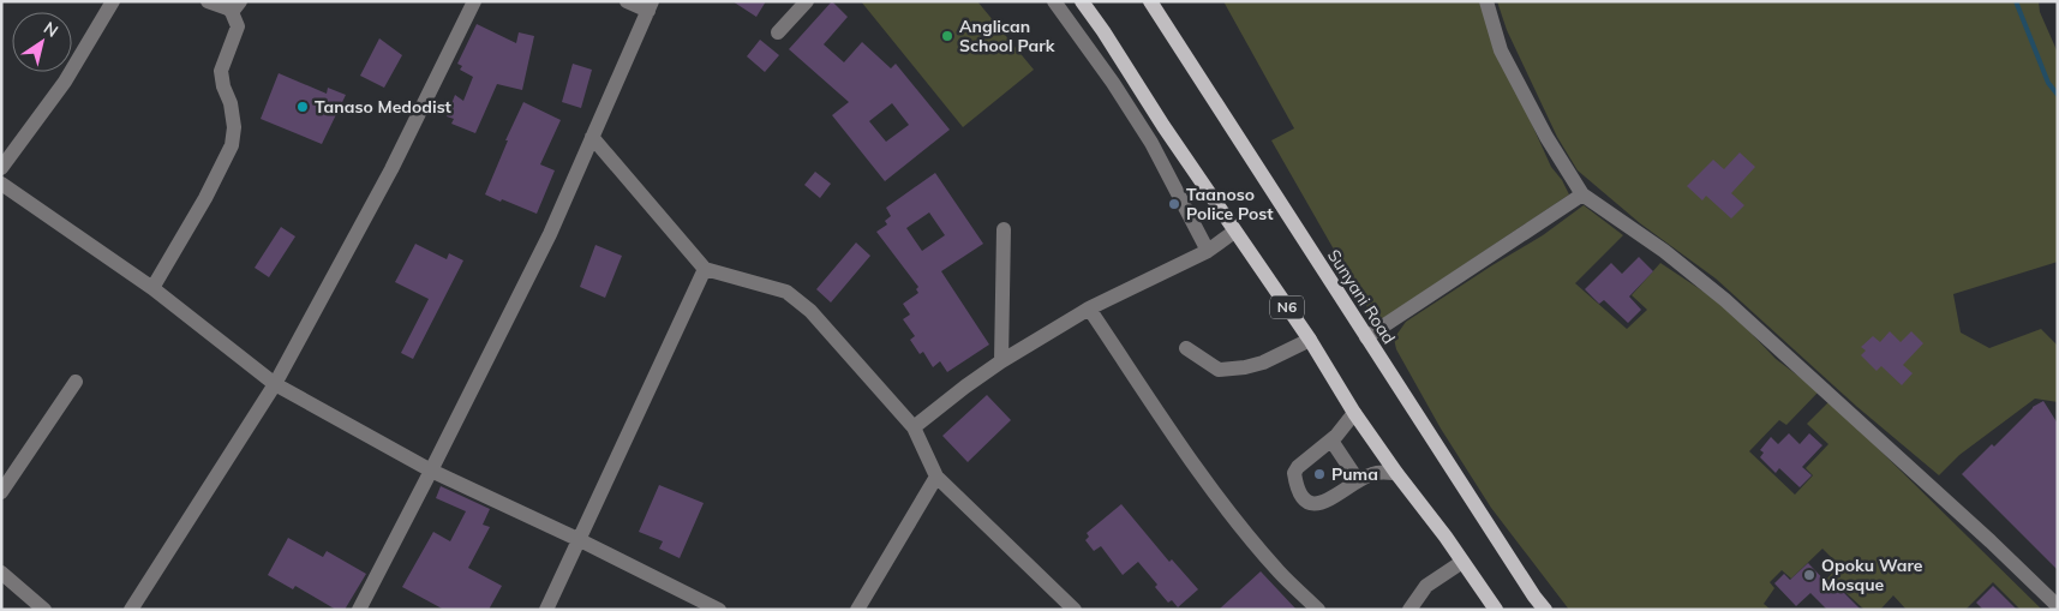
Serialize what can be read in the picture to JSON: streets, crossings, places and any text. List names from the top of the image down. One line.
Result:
{"streets":{"main road":["Sunyani Road","N6"]},"places":["Anglican School Park","Tanaso Medodist","Taanoso Police Post","Puma","Opoku Ware Mosque"],"north":"top right"}
